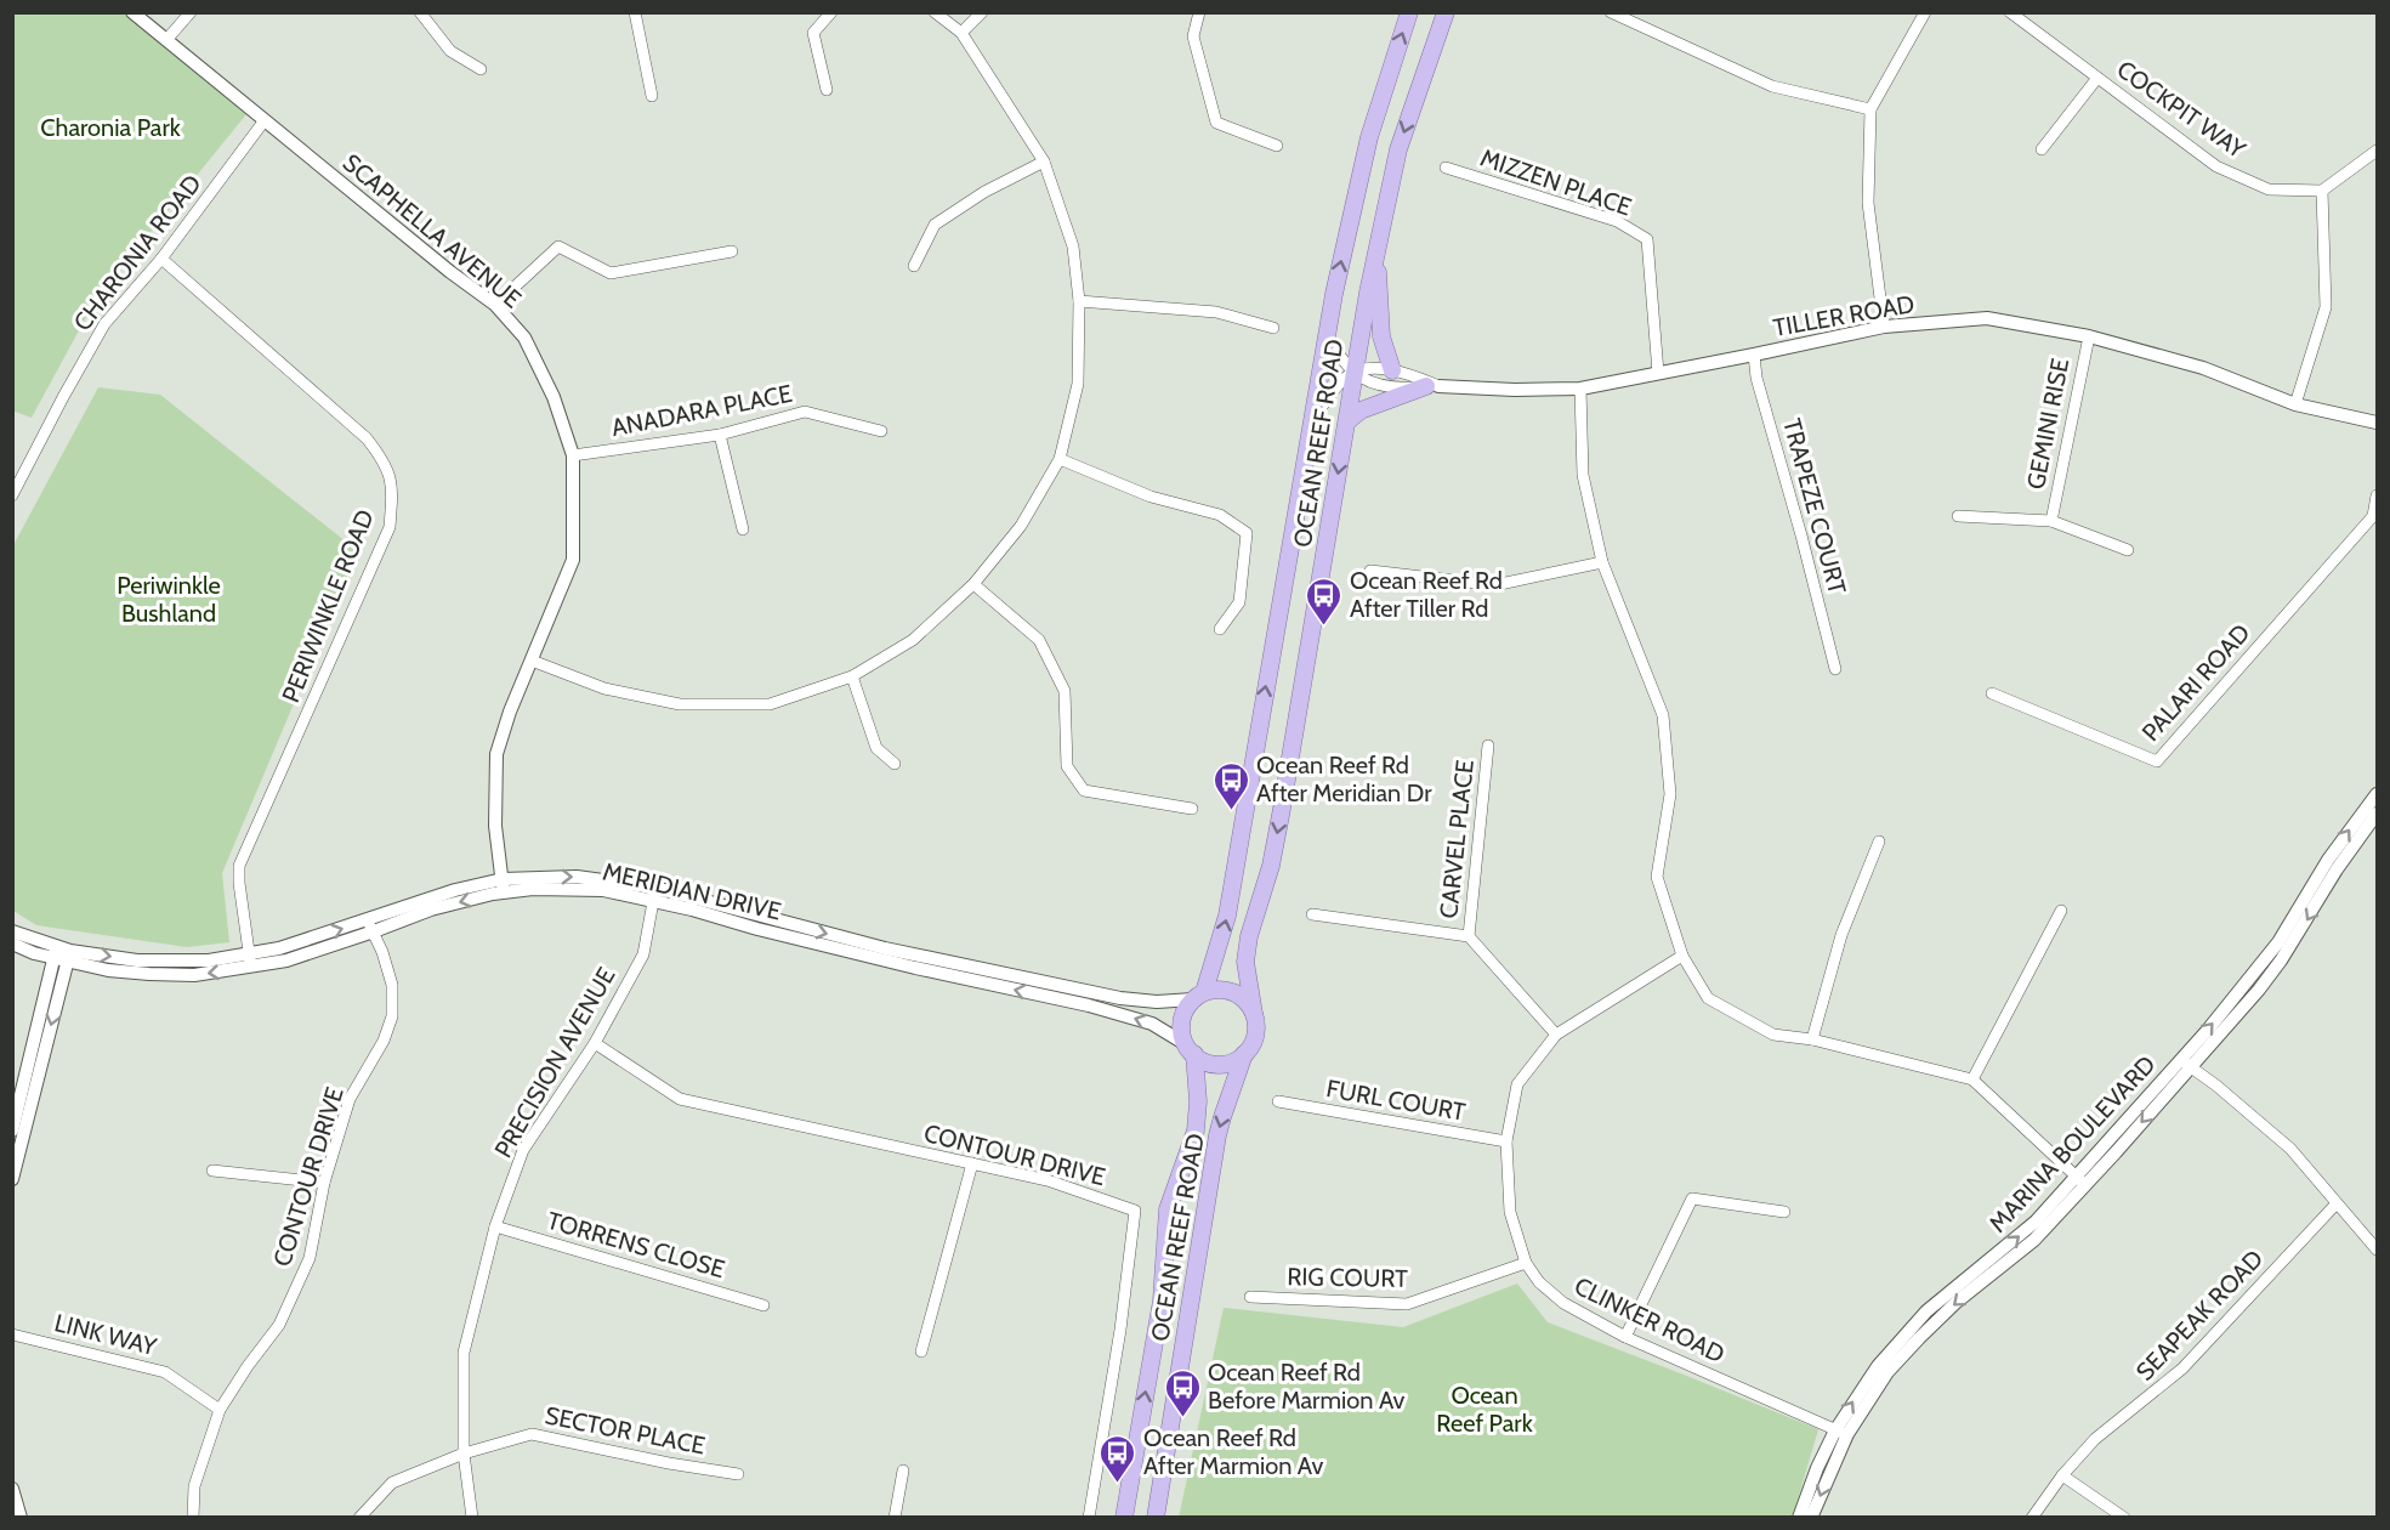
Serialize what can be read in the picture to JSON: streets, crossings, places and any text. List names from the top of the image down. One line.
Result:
{"streets":{"main road":["OCEAN REEF ROAD"],"street":["COCKPIT WAY","MIZZEN PLACE","SCAPHELLA AVENUE","CHARONIA ROAD","TILLER ROAD","ANADARA PLACE","GEMINI RISE","TRAPEZE COURT","PERIWINKLE ROAD","PALARI ROAD","CARVEL PLACE","MERIDIAN DRIVE","PRECISION AVENUE","FURL COURT","MARINA BOULEVARD","CONTOUR DRIVE","TORRENS CLOSE","RIG COURT","SEAPEAK ROAD","CLINKER ROAD","LINK WAY","SECTOR PLACE"]},"crossings":[["MIZZEN PLACE","TILLER ROAD"],["SCAPHELLA AVENUE","CHARONIA ROAD"],["SCAPHELLA AVENUE","ANADARA PLACE"],["SCAPHELLA AVENUE","MERIDIAN DRIVE"],["CHARONIA ROAD","PERIWINKLE ROAD"],["TILLER ROAD","GEMINI RISE"],["TILLER ROAD","OCEAN REEF ROAD"],["TILLER ROAD","TRAPEZE COURT"],["OCEAN REEF ROAD","MERIDIAN DRIVE"],["PERIWINKLE ROAD","MERIDIAN DRIVE"],["CARVEL PLACE","CLINKER ROAD"],["MERIDIAN DRIVE","PRECISION AVENUE"],["MERIDIAN DRIVE","CONTOUR DRIVE"],["PRECISION AVENUE","CONTOUR DRIVE"],["PRECISION AVENUE","TORRENS CLOSE"],["PRECISION AVENUE","SECTOR PLACE"],["FURL COURT","CLINKER ROAD"],["MARINA BOULEVARD","CLINKER ROAD"],["CONTOUR DRIVE","LINK WAY"],["RIG COURT","CLINKER ROAD"]],"parks":["Charonia Park","Periwinkle Bushland","Ocean Reef Park"],"places":{"bus stop":["Ocean Reef Rd After Tiller Rd","Ocean Reef Rd After Meridian Dr","Ocean Reef Rd Before Marmion Av","Ocean Reef Rd After Marmion Av"]}}
